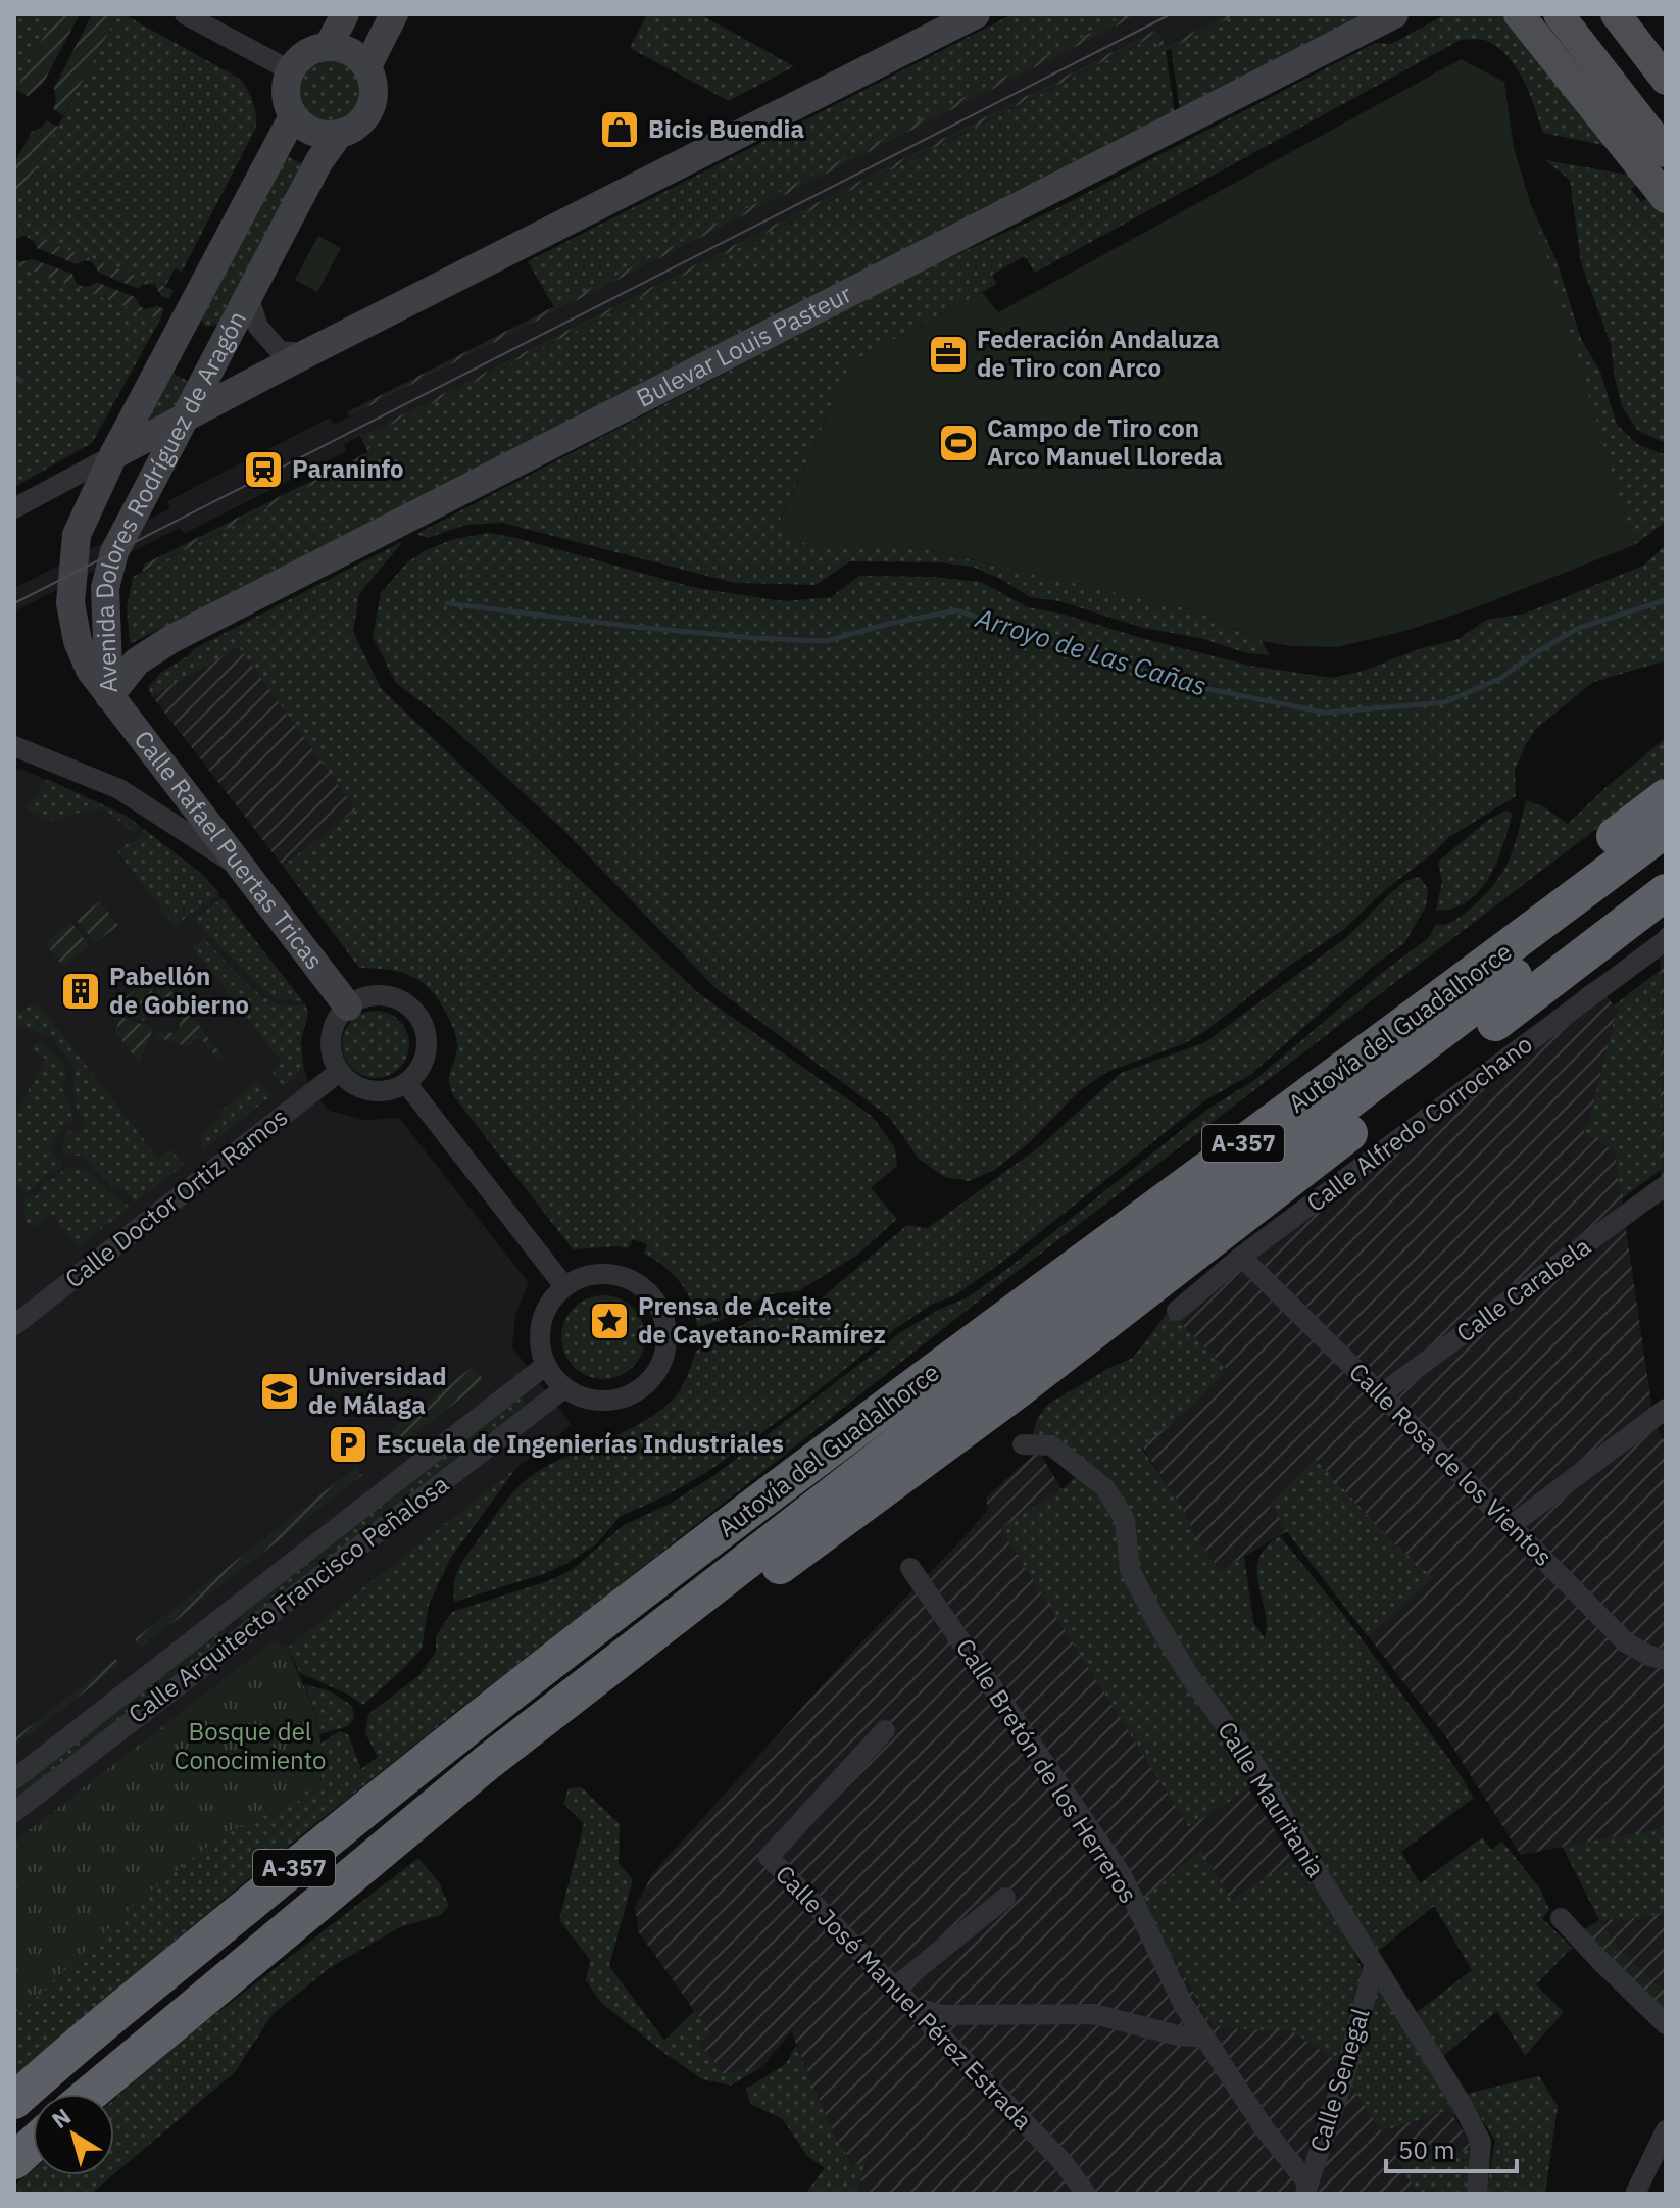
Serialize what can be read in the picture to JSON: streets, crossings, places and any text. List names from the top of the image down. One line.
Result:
{"streets":{"highway":["Autovía del Guadalhorce","A-357"],"street":["Bulevar Louis Pasteur","Avenida Dolores Rodríguez de Aragón","Calle Rafael Puertas Tricas","Calle Alfredo Corrochano","Calle Doctor Ortiz Ramos","Calle Carabela","Calle Rosa de los Vientos","Calle Arquitecto Francisco Peñalosa","Calle Bretón de los Herreros","Calle Mauritania","Calle José Manuel Pérez Estrada","Calle Senegal"]},"crossings":[["Bulevar Louis Pasteur","Avenida Dolores Rodríguez de Aragón"],["Bulevar Louis Pasteur","Calle Rafael Puertas Tricas"],["Avenida Dolores Rodríguez de Aragón","Calle Rafael Puertas Tricas"],["Calle Rafael Puertas Tricas","Calle Doctor Ortiz Ramos"],["Calle Alfredo Corrochano","Calle Rosa de los Vientos"],["Calle Carabela","Calle Rosa de los Vientos"],["Calle Bretón de los Herreros","Calle Senegal"],["Calle Mauritania","Calle Senegal"]],"water":["Arroyo de Las Cañas"],"parks":["Bosque del Conocimiento"],"places":{"shop":["Bicis Buendia"],"office":["Federación Andaluza de Tiro con Arco"],"sports":["Campo de Tiro con Arco Manuel Lloreda"],"station":["Paraninfo"],"building":["Pabellón de Gobierno"],"place":["Prensa de Aceite de Cayetano-Ramírez"],"school or university":["Universidad de Málaga"],"parking":["Escuela de Ingenierías Industriales"]},"scale_bar":"50 m","north":"top left"}
